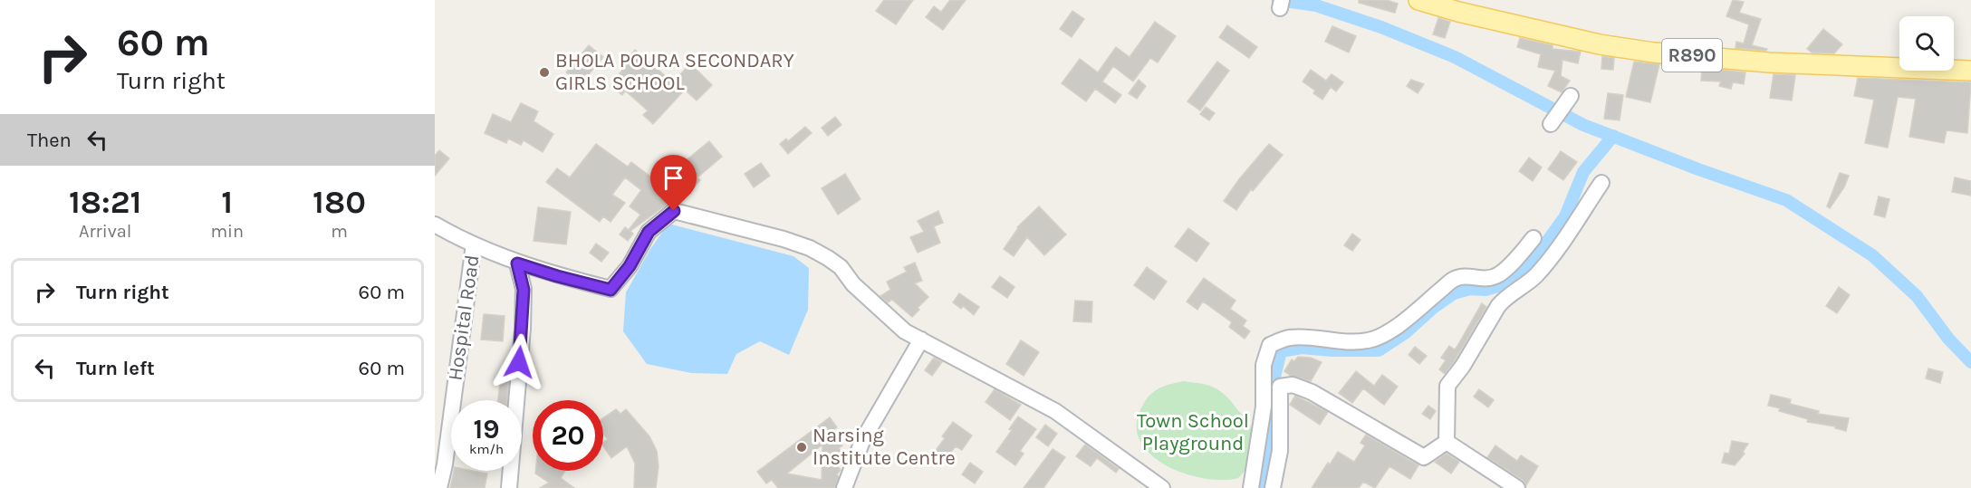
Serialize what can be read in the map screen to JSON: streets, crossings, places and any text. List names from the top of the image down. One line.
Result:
{"streets":{"main road":["R890"],"street":["Hospital Road"]},"parks":["Town School Playground"],"places":["BHOLA POURA SECONDARY GIRLS SCHOOL","Narsing Institute Centre"],"page":{"turn":["60 m","Turn right"],"then":"Then","eta":["18:21","Arrival","1","min","180","m"],"list":[{"name":"Turn right","value":"60 m"},{"name":"Turn left","value":"60 m"}],"speed":"19 km/h","limit":"20"}}
